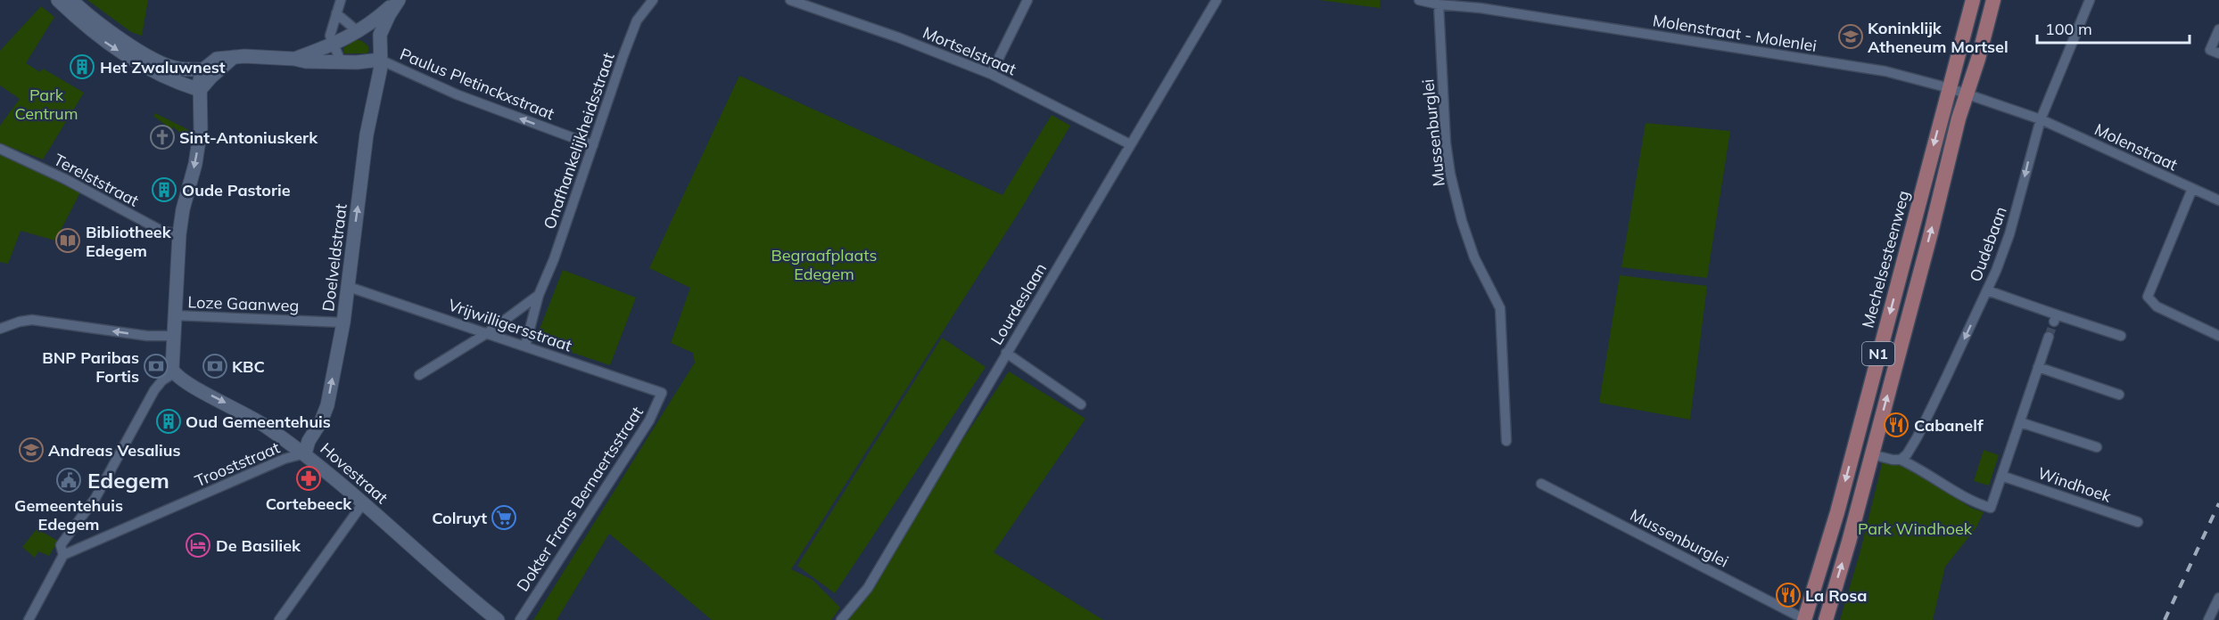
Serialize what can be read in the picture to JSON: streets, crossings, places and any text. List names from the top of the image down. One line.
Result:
{"streets":{"main road":["Mechelsesteenweg","N1"],"street":["Molenstraat - Molenlei","Mortselstraat","Paulus Pletinckxstraat","Mussenburglei","Onafhankelijkheidsstraat","Molenstraat","Terelststraat","Oudebaan","Doelveldstraat","Loze Gaanweg","Lourdeslaan","Vrijwilligersstraat","Trooststraat","Hovestraat","Windhoek","Dokter Frans Bernaertsstraat"]},"crossings":[["Molenstraat - Molenlei","Mussenburglei"],["Molenstraat - Molenlei","Molenstraat"],["Molenstraat - Molenlei","Oudebaan"],["Molenstraat - Molenlei","Mechelsesteenweg"],["Molenstraat - Molenlei","N1"],["Mortselstraat","Lourdeslaan"],["Paulus Pletinckxstraat","Onafhankelijkheidsstraat"],["Paulus Pletinckxstraat","Doelveldstraat"],["Mussenburglei","Mechelsesteenweg"],["Onafhankelijkheidsstraat","Vrijwilligersstraat"],["Molenstraat","Oudebaan"],["Doelveldstraat","Loze Gaanweg"],["Doelveldstraat","Vrijwilligersstraat"],["Doelveldstraat","Trooststraat"],["Doelveldstraat","Hovestraat"],["Vrijwilligersstraat","Dokter Frans Bernaertsstraat"],["Trooststraat","Hovestraat"]],"one_way":["Paulus Pletinckxstraat","Oudebaan","Doelveldstraat","Hovestraat"],"districts":["Edegem"],"parks":["Park Centrum","Begraafplaats Edegem","Park Windhoek"],"places":{"school or university":["Koninklijk Atheneum Mortsel","Andreas Vesalius"],"building":["Het Zwaluwnest","Oude Pastorie","Oud Gemeentehuis"],"church":["Sint-Antoniuskerk"],"library":["Bibliotheek Edegem"],"bank":["BNP Paribas Fortis","KBC"],"restaurant":["Cabanelf","La Rosa"],"pharmacy":["Cortebeeck"],"public building":["Gemeentehuis Edegem"],"supermarket":["Colruyt"],"hotel":["De Basiliek"]},"scale_bar":"100 m"}
